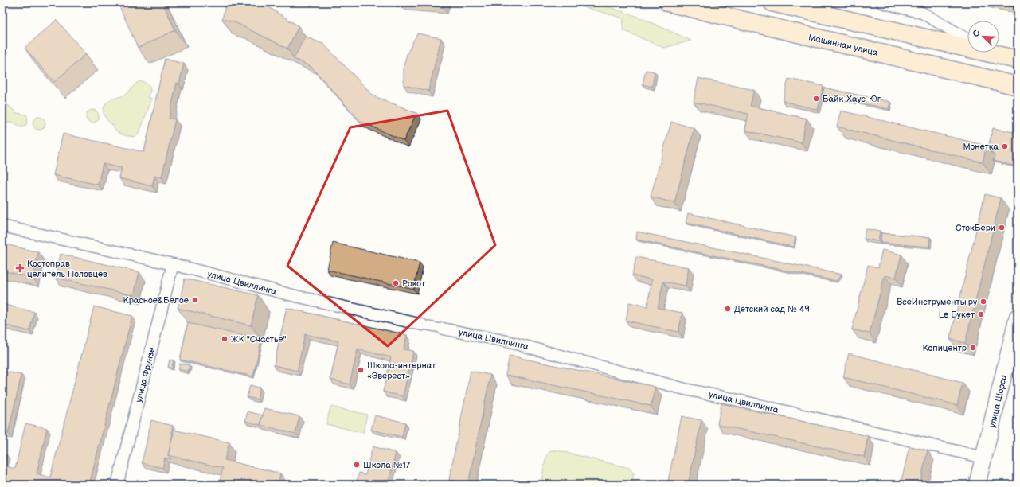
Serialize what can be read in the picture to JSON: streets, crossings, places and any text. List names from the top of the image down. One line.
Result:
{"streets":{"main road":["Машинная улица","улица Щорса"],"street":["улица Цвиллинга","улица Фрунзе"]},"crossings":[["улица Цвиллинга","улица Фрунзе"],["улица Цвиллинга","улица Щорса"]],"places":{"other":["Байк-Хаус-Юг","Монетка","СтокБери","Рокот","Красное&Белое","ВсеИнструменты.ру","Детский сад № 49","Le Букет","ЖК \"Счастье\"","Копицентр","Школа-интернат «Эверест»","Школа №17"],"health":["Костоправ целитель Половцев"]},"north":"top left"}
